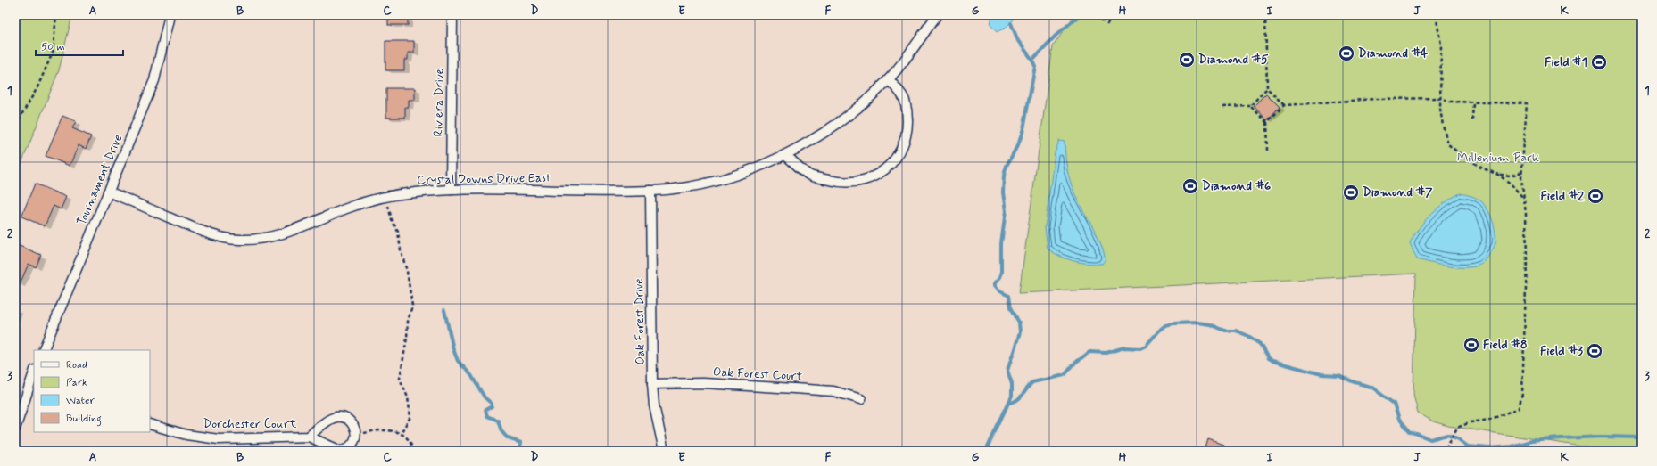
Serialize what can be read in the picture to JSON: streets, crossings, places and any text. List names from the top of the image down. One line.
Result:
{"streets":{"street":["Riviera Drive","Crystal Downs Drive East","Tournament Drive","Oak Forest Drive","Oak Forest Court","Dorchester Court"]},"crossings":[["Riviera Drive","Crystal Downs Drive East"],["Crystal Downs Drive East","Tournament Drive"],["Crystal Downs Drive East","Oak Forest Drive"],["Oak Forest Drive","Oak Forest Court"]],"parks":["Millenium Park"],"places":{"sports":["Diamond #4","Diamond #5","Field #1","Diamond #6","Diamond #7","Field #2","Field #8","Field #3"]},"legend":["Road","Park","Water","Building"],"scale_bar":"50 m","grid":{"columns":["A","B","C","D","E","F","G","H","I","J","K"],"rows":["1","2","3"]}}
